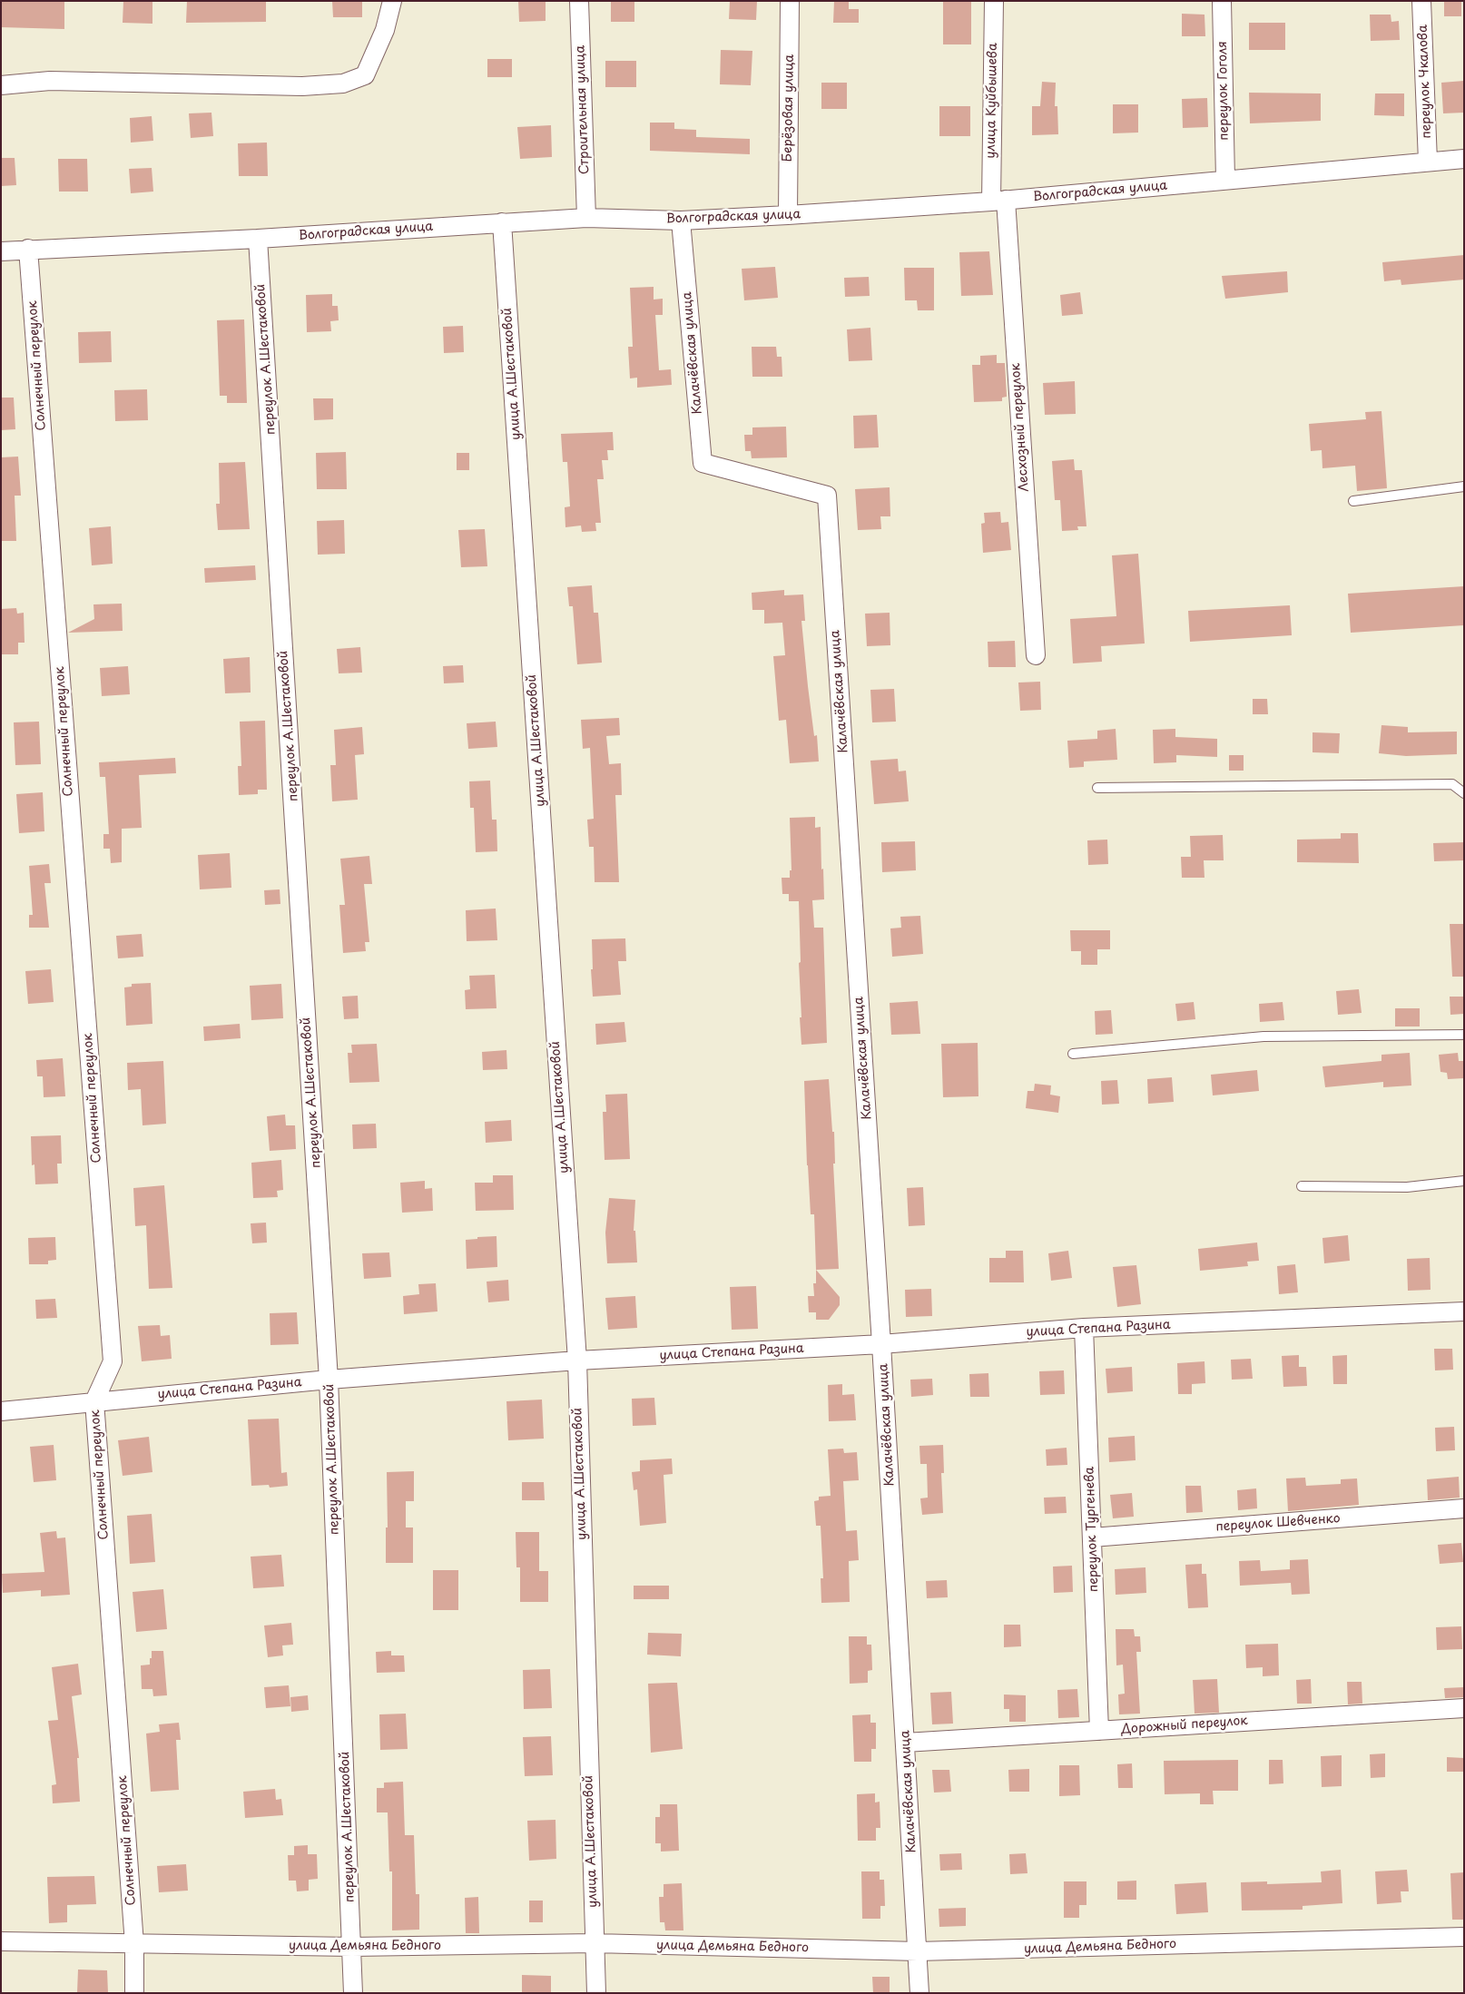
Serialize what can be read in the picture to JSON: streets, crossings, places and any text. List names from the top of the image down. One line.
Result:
{"streets":{"street":["переулок Чкалова","переулок Гоголя","улица Куйбышева","Берёзовая улица","Строительная улица","Волгоградская улица","Калачёвская улица","переулок А.Шестаковой","Солнечный переулок","улица А.Шестаковой","Лесхозный переулок","улица Степана Разина","переулок Шевченко","переулок Тургенева","Дорожный переулок","улица Демьяна Бедного"]},"crossings":[["переулок Чкалова","Волгоградская улица"],["переулок Гоголя","Волгоградская улица"],["улица Куйбышева","Волгоградская улица"],["улица Куйбышева","Лесхозный переулок"],["Берёзовая улица","Волгоградская улица"],["Строительная улица","Волгоградская улица"],["Волгоградская улица","Калачёвская улица"],["Волгоградская улица","переулок А.Шестаковой"],["Волгоградская улица","Солнечный переулок"],["Волгоградская улица","улица А.Шестаковой"],["Волгоградская улица","Лесхозный переулок"],["Калачёвская улица","улица Степана Разина"],["Калачёвская улица","Дорожный переулок"],["Калачёвская улица","улица Демьяна Бедного"],["переулок А.Шестаковой","улица Степана Разина"],["переулок А.Шестаковой","улица Демьяна Бедного"],["Солнечный переулок","улица Степана Разина"],["Солнечный переулок","улица Демьяна Бедного"],["улица А.Шестаковой","улица Степана Разина"],["улица А.Шестаковой","улица Демьяна Бедного"],["улица Степана Разина","переулок Тургенева"],["переулок Шевченко","переулок Тургенева"],["переулок Тургенева","Дорожный переулок"]]}
